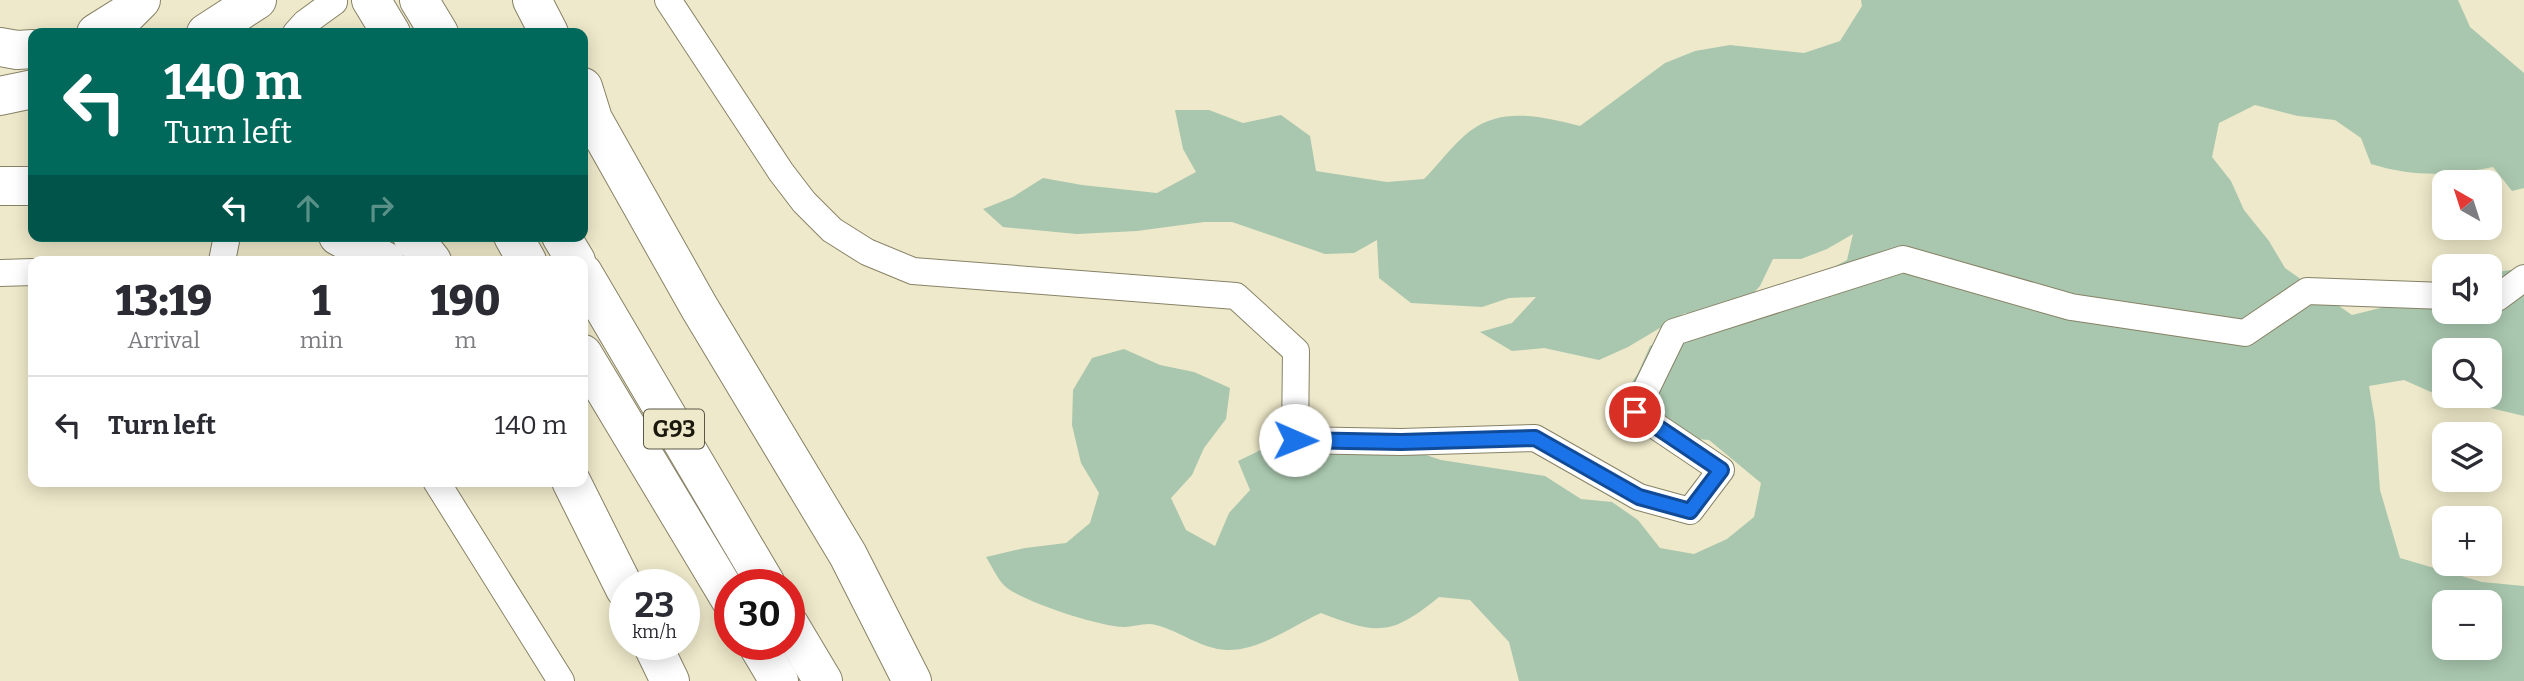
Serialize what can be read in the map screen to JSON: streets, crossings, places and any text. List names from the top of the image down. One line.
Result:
{"streets":{"highway":["G93"]},"north":"top left","page":{"turn":["140 m","Turn left"],"map_buttons":["+","−"],"eta":["13:19","Arrival","1","min","190","m"],"list":[{"name":"Turn left","value":"140 m"}],"speed":"23 km/h","limit":"30"}}
